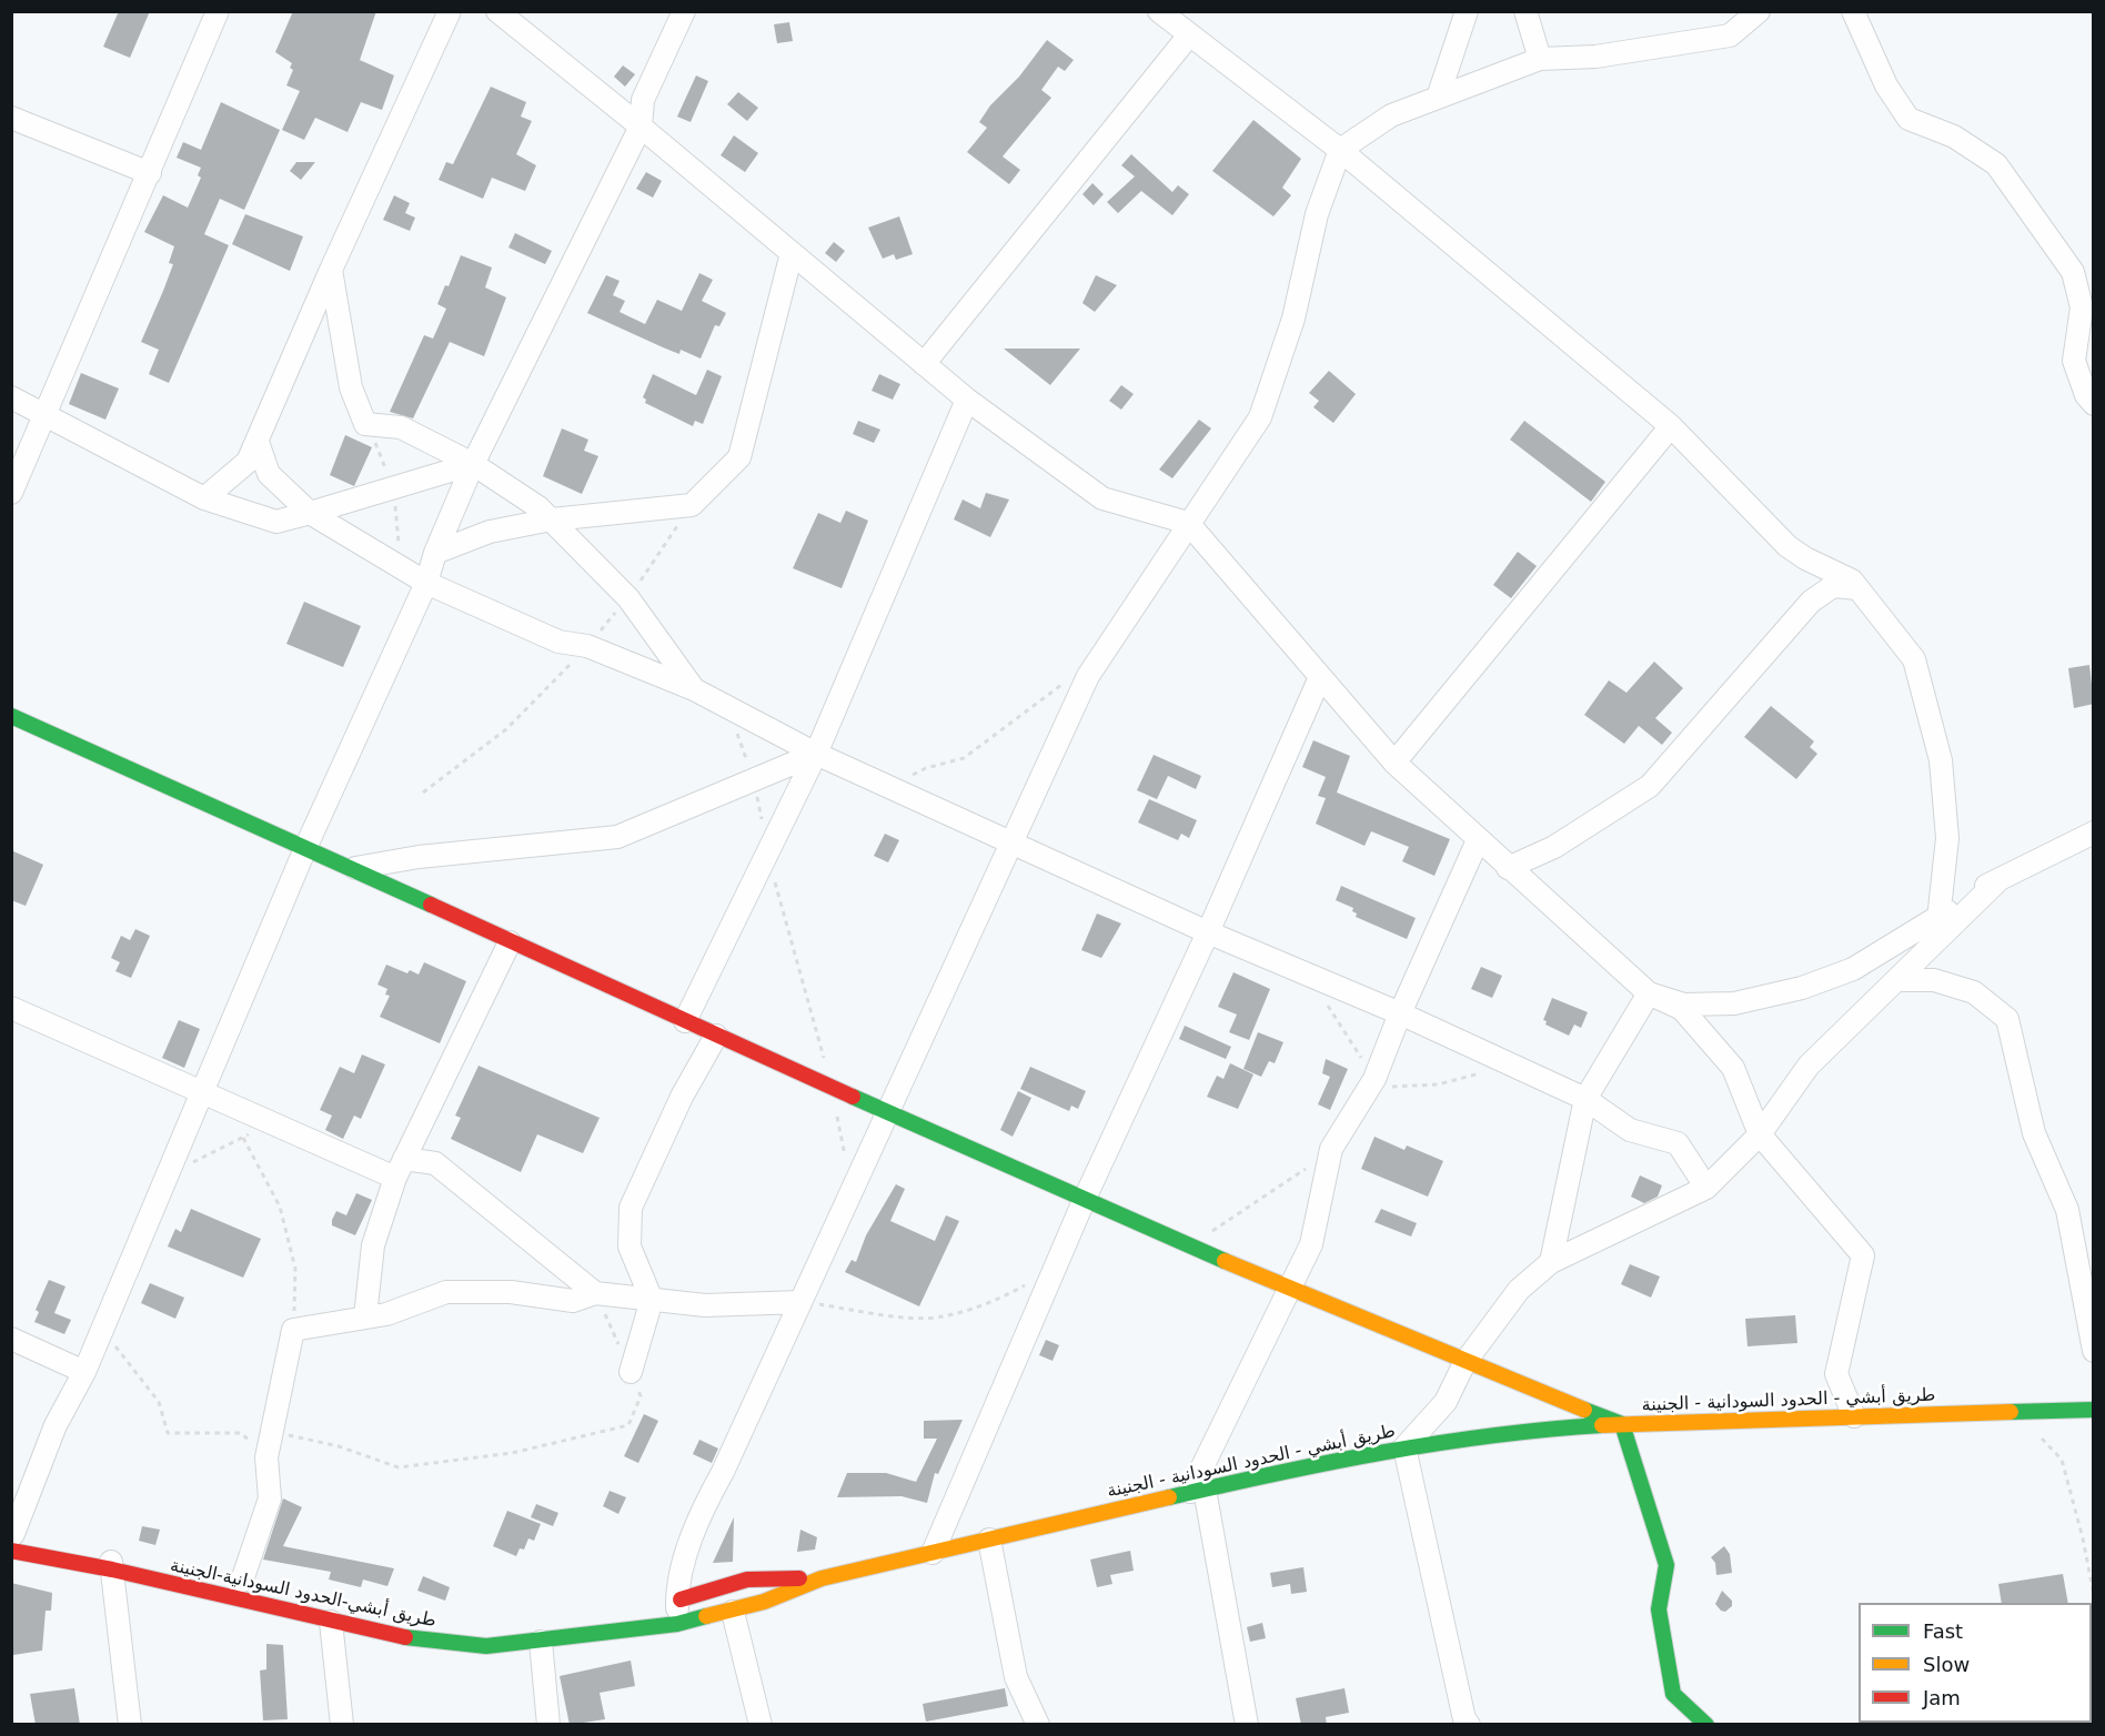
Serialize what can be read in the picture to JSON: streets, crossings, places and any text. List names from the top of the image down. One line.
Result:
{"streets":{"main road":["طريق أبشي - الحدود السودانية - الجنينة","طريق أبشي-الحدود السودانية-الجنينة"]},"crossings":[["طريق أبشي - الحدود السودانية - الجنينة","طريق أبشي-الحدود السودانية-الجنينة"]],"legend":["Fast","Slow","Jam"]}
